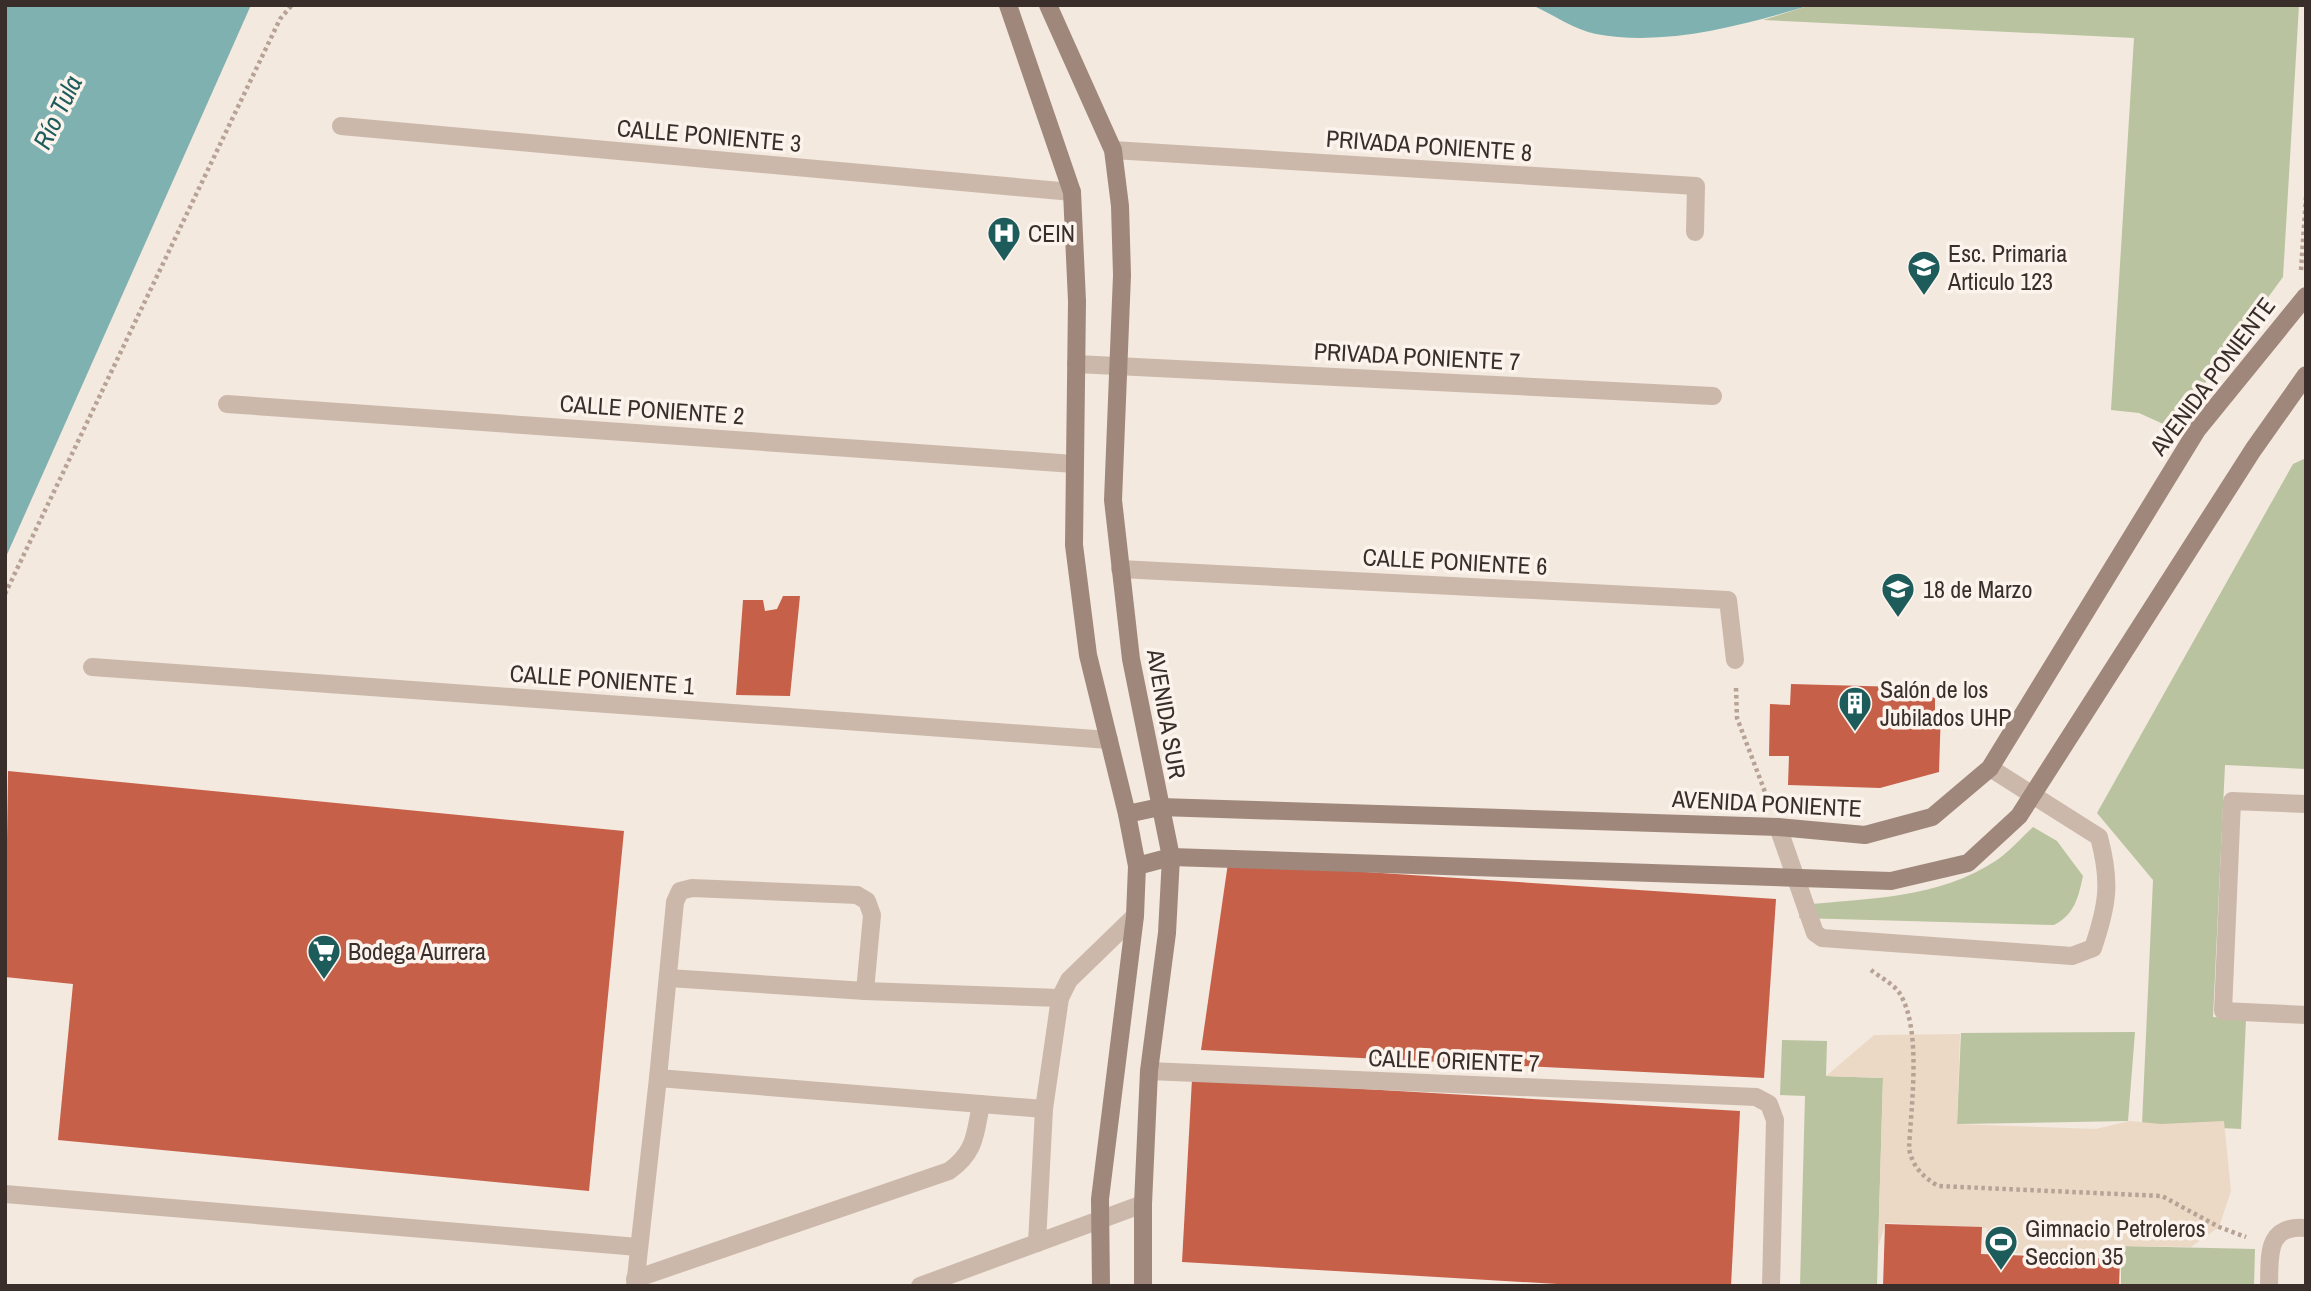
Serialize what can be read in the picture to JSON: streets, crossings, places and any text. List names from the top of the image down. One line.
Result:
{"streets":{"street":["CALLE PONIENTE 3","PRIVADA PONIENTE 8","PRIVADA PONIENTE 7","AVENIDA PONIENTE","CALLE PONIENTE 2","CALLE PONIENTE 6","CALLE PONIENTE 1","AVENIDA SUR","CALLE ORIENTE 7"]},"crossings":[["PRIVADA PONIENTE 8","AVENIDA SUR"],["PRIVADA PONIENTE 7","AVENIDA SUR"],["AVENIDA PONIENTE","AVENIDA SUR"],["CALLE PONIENTE 6","AVENIDA SUR"],["AVENIDA SUR","CALLE ORIENTE 7"]],"water":["Río Tula"],"places":{"hospital":["CEIN"],"school or university":["Esc. Primaria Articulo 123","18 de Marzo"],"building":["Salón de los Jubilados UHP"],"supermarket":["Bodega Aurrera"],"sports":["Gimnacio Petroleros Seccion 35"]}}
